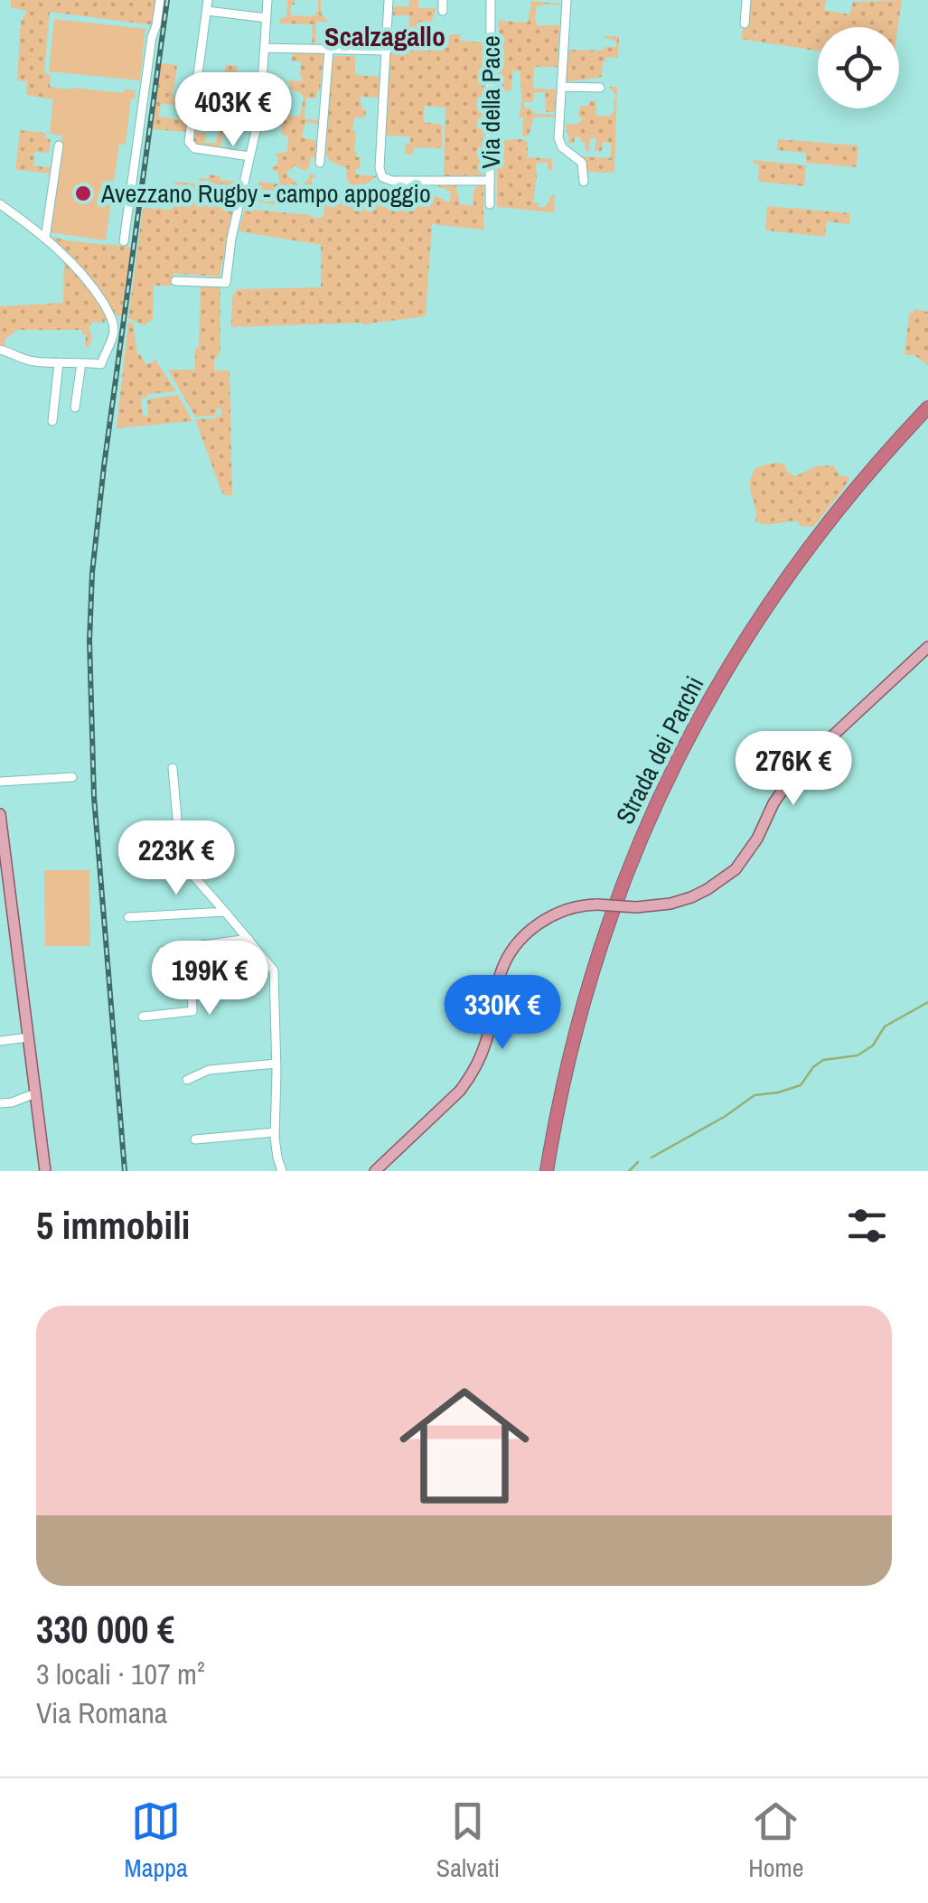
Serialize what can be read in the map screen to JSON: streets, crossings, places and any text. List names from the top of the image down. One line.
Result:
{"streets":{"highway":["Strada dei Parchi"],"street":["Via della Pace"]},"districts":["Scalzagallo"],"places":["Avezzano Rugby - campo appoggio"],"page":{"price":["403K €","276K €","223K €","199K €","330K €"],"heading":"5 immobili","list":[{"name":"330 000 €","note":"3 locali · 107 m² · Via Romana"}],"tabs":["Mappa","Salvati","Home"]}}
